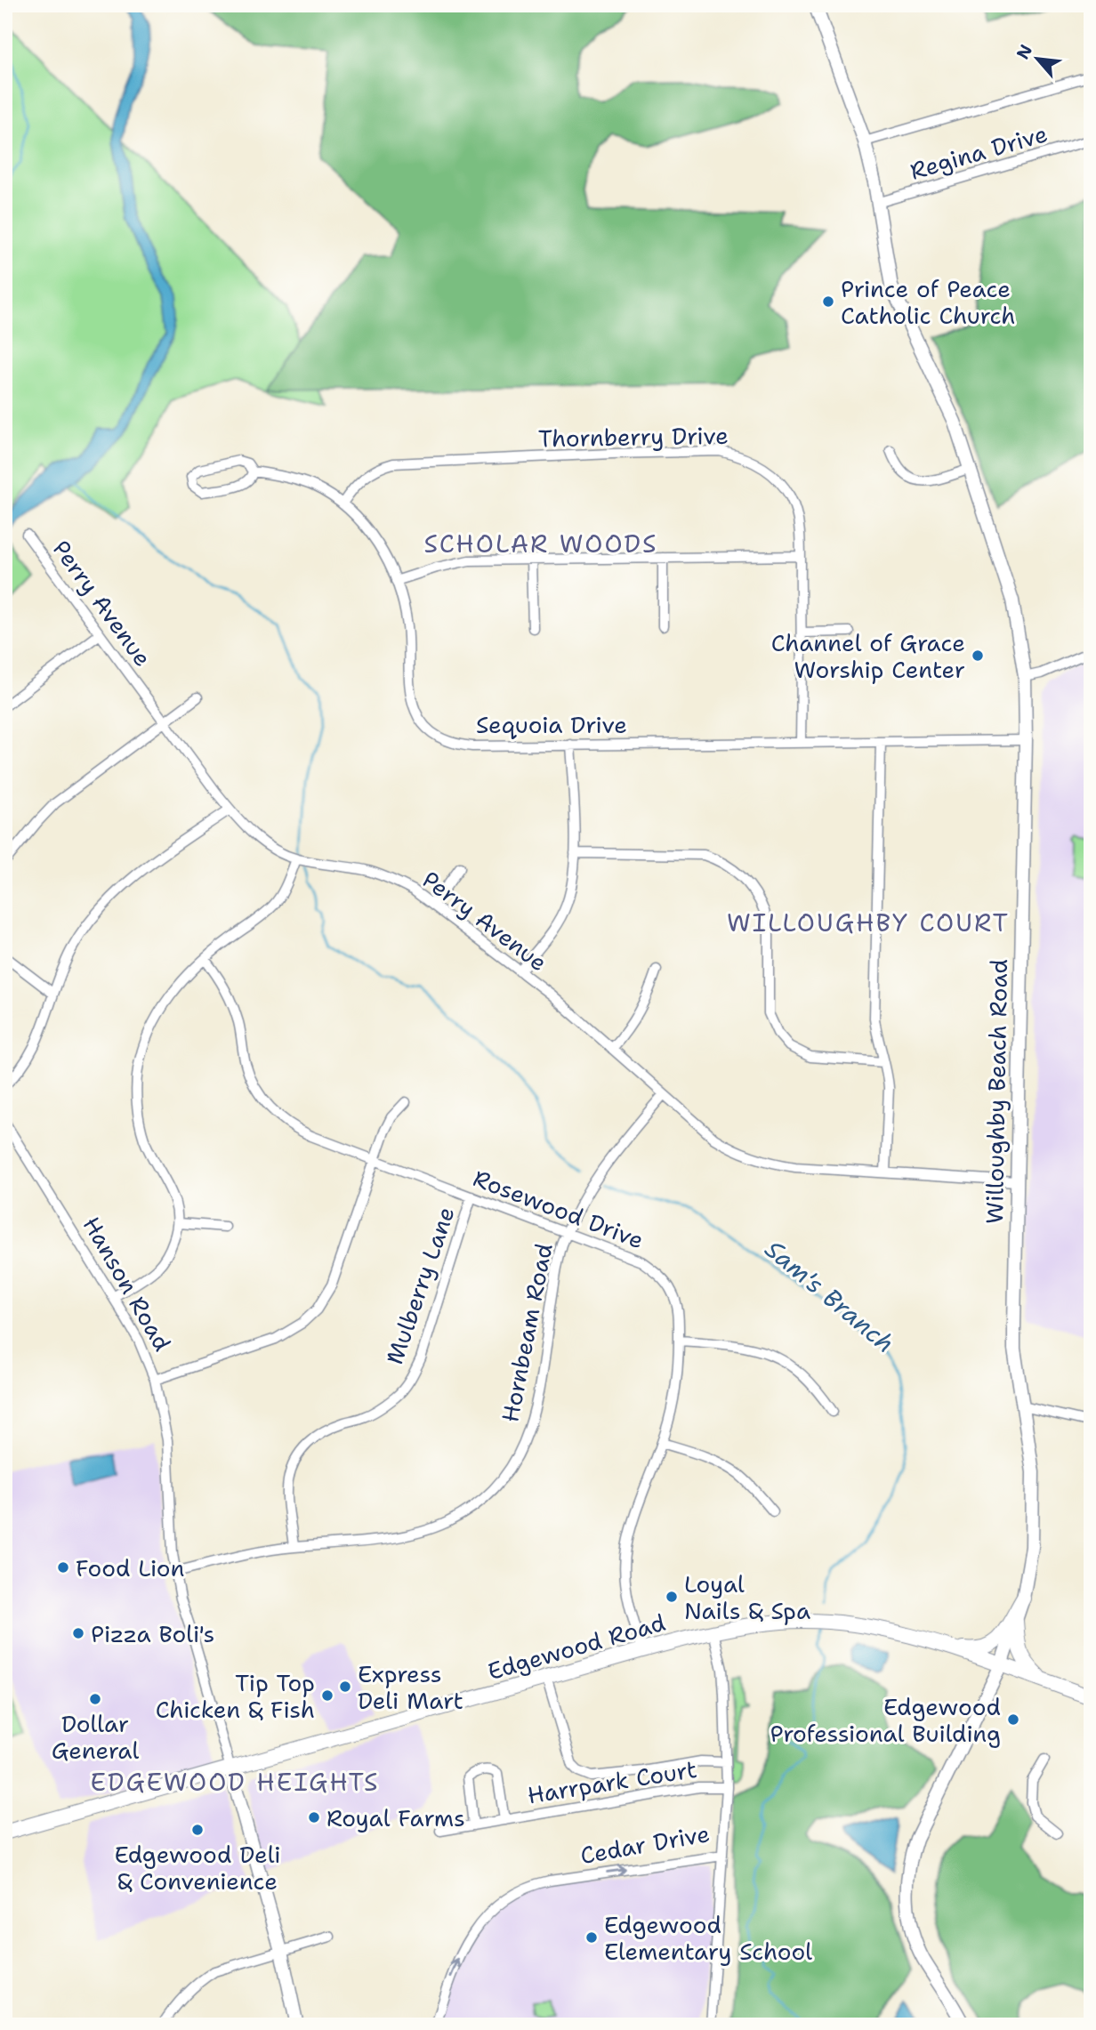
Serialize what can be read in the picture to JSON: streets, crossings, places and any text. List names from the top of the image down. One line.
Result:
{"streets":{"main road":["Edgewood Road"],"street":["Regina Drive","Thornberry Drive","Perry Avenue","Sequoia Drive","Willoughby Beach Road","Rosewood Drive","Hanson Road","Mulberry Lane","Hornbeam Road","Harrpark Court","Cedar Drive"]},"crossings":[["Regina Drive","Willoughby Beach Road"],["Thornberry Drive","Sequoia Drive"],["Perry Avenue","Willoughby Beach Road"],["Perry Avenue","Hornbeam Road"],["Sequoia Drive","Willoughby Beach Road"],["Willoughby Beach Road","Edgewood Road"],["Rosewood Drive","Mulberry Lane"],["Rosewood Drive","Hornbeam Road"],["Rosewood Drive","Edgewood Road"],["Hanson Road","Hornbeam Road"],["Hanson Road","Edgewood Road"],["Mulberry Lane","Hornbeam Road"],["Edgewood Road","Cedar Drive"],["Harrpark Court","Cedar Drive"]],"one_way":["Cedar Drive"],"districts":["SCHOLAR WOODS","WILLOUGHBY COURT","EDGEWOOD HEIGHTS"],"water":["Sam's Branch"],"places":["Prince of Peace Catholic Church","Channel of Grace Worship Center","Food Lion","Loyal Nails & Spa","Pizza Boli's","Express Deli Mart","Tip Top Chicken & Fish","Dollar General","Edgewood Professional Building","Royal Farms","Edgewood Deli & Convenience","Edgewood Elementary School"],"north":"top left"}
